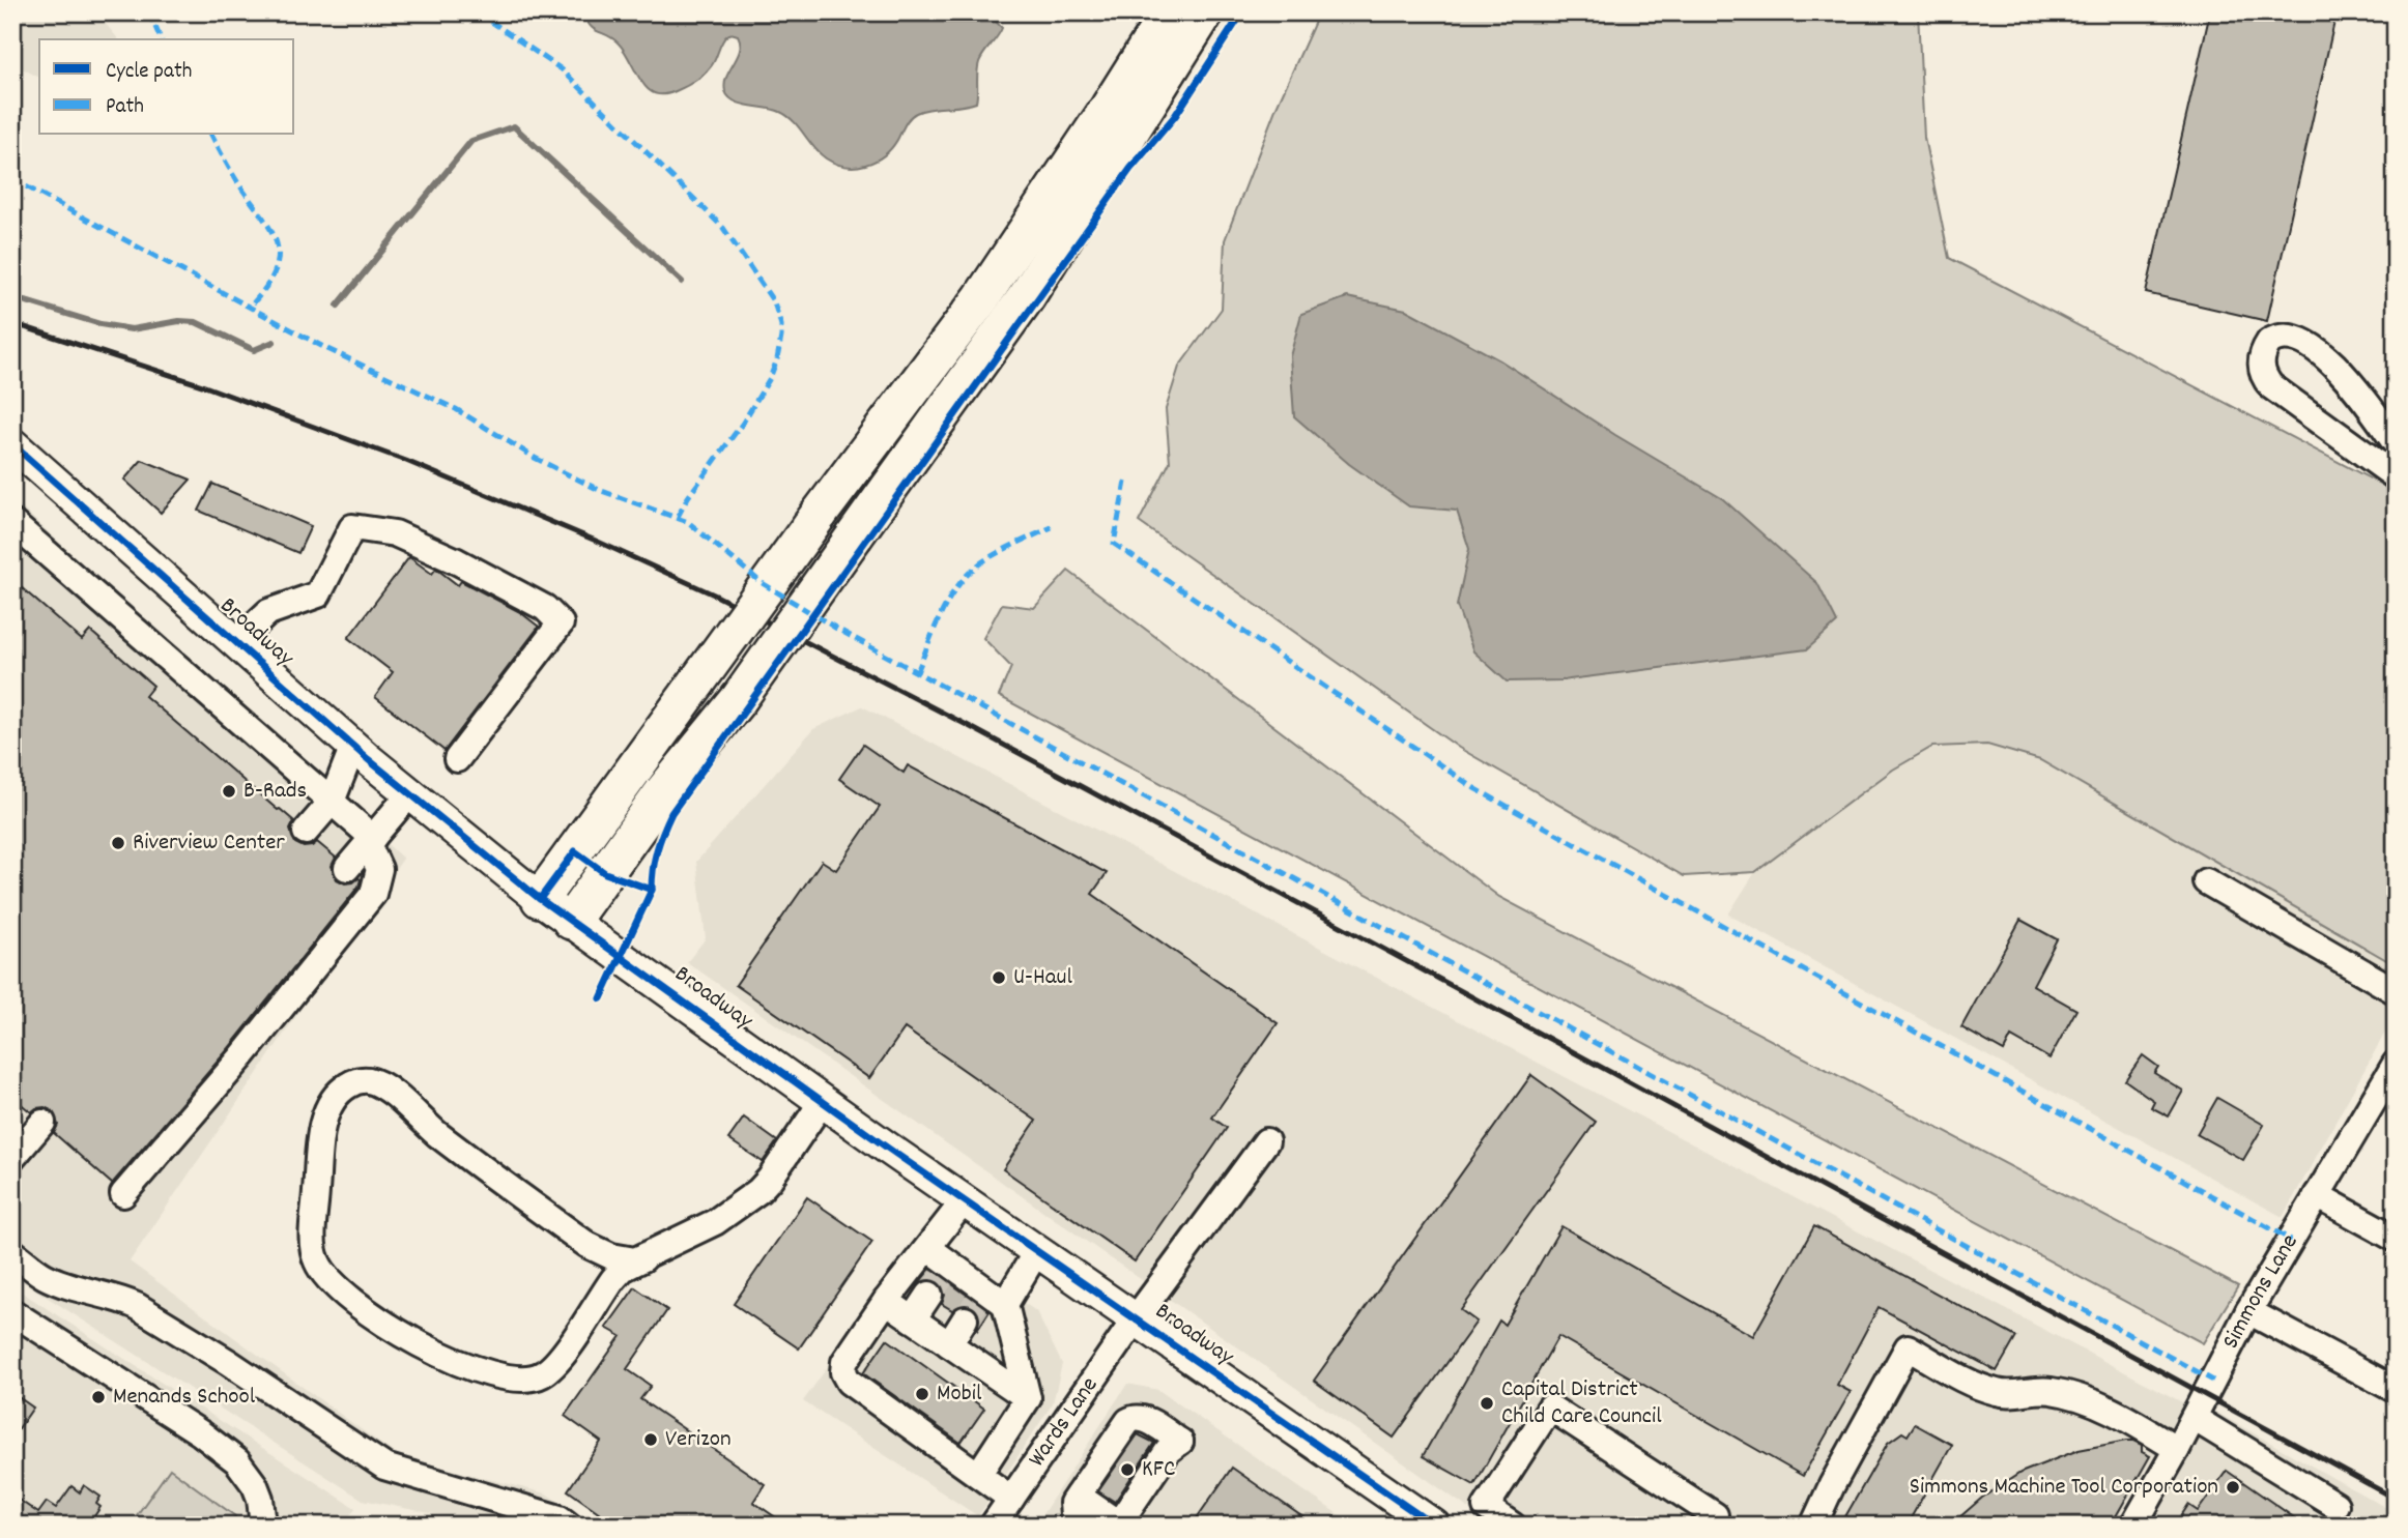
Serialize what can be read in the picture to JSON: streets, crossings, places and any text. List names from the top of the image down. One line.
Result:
{"streets":{"main road":["Broadway"],"street":["Simmons Lane","Wards Lane"]},"crossings":[["Broadway","Wards Lane"]],"places":["B-Rads","Riverview Center","U-Haul","Mobil","Menands School","Capital District Child Care Council","Verizon","KFC","Simmons Machine Tool Corporation"],"legend":["Cycle path","Path"]}
